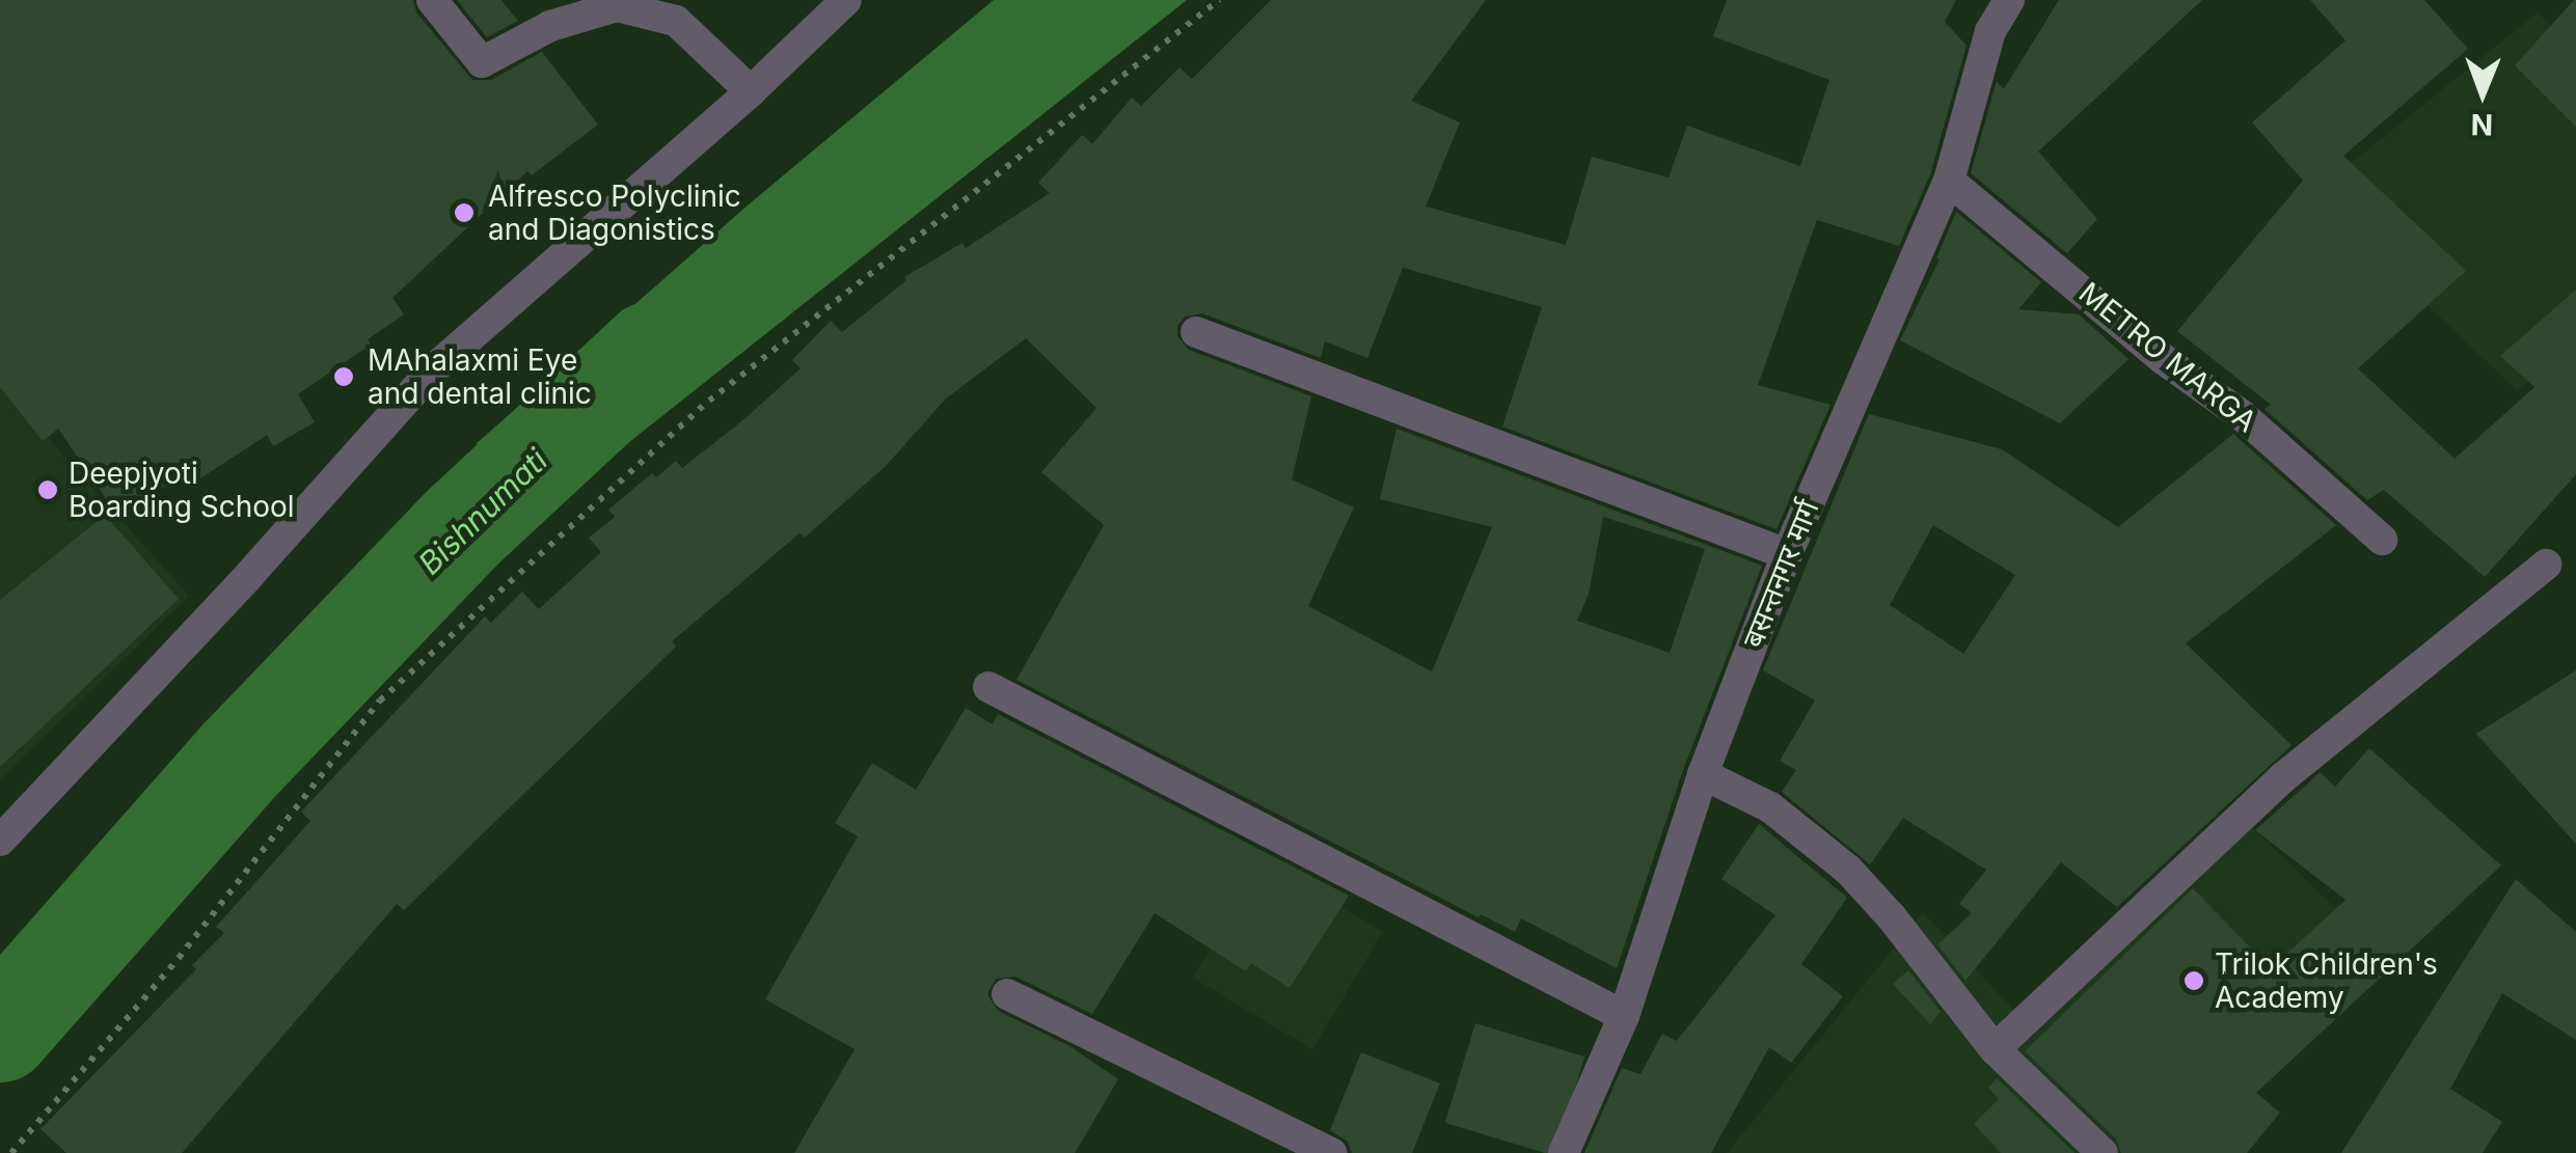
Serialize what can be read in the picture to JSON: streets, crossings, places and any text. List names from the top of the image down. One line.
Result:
{"streets":{"street":["METRO MARGA","बसन्तनगर मार्ग"]},"crossings":[["METRO MARGA","बसन्तनगर मार्ग"]],"water":["Bishnumati"],"places":["Alfresco Polyclinic and Diagonistics","MAhalaxmi Eye and dental clinic","Deepjyoti Boarding School","Trilok Children's Academy"],"north":"bottom"}
